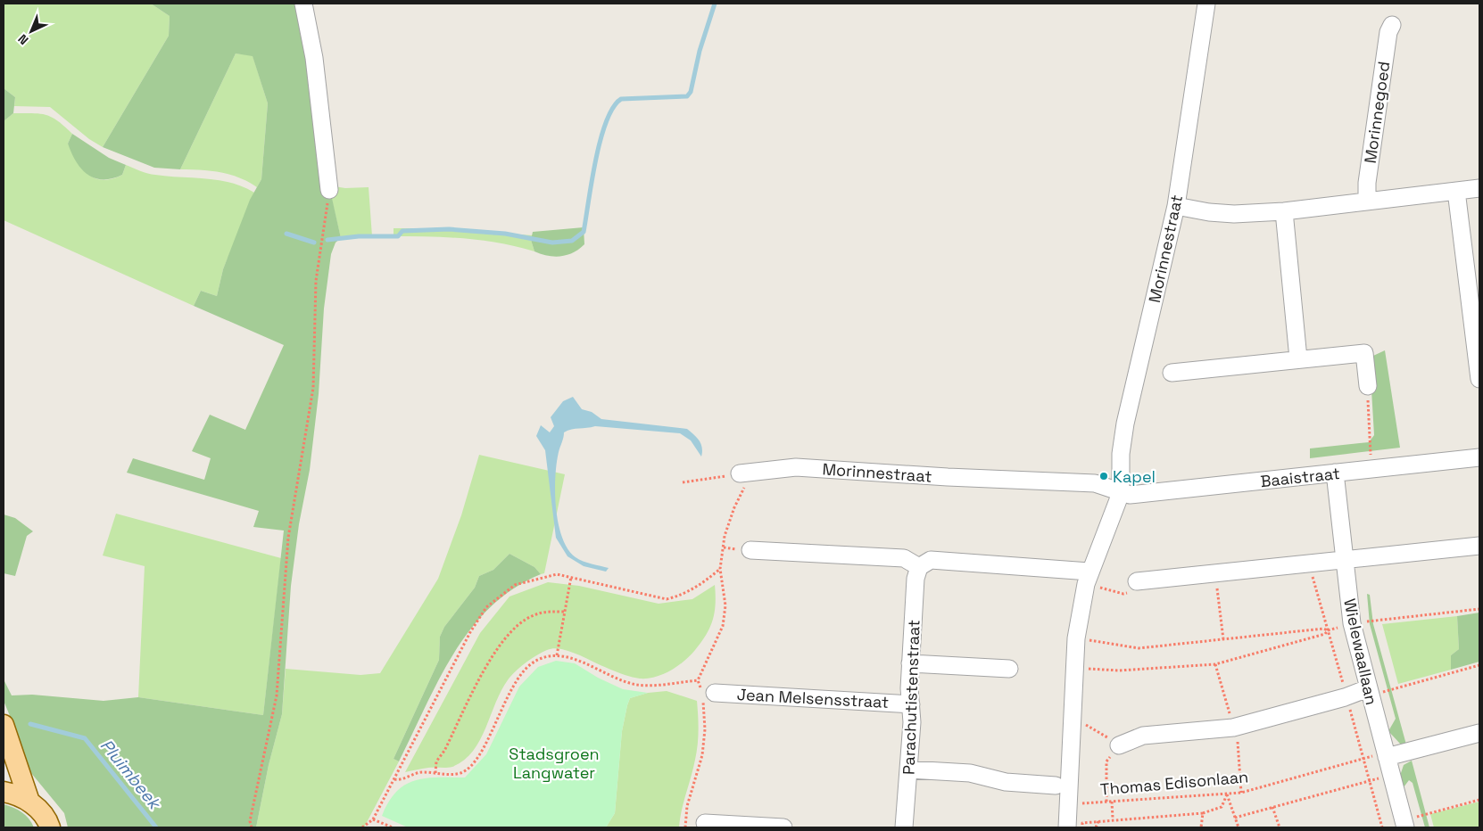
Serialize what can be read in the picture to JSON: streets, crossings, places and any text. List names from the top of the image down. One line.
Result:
{"streets":{"street":["Morinnegoed","Morinnestraat","Baaistraat","Wielewaallaan","Parachutistenstraat","Jean Melsensstraat"],"path":["Thomas Edisonlaan"]},"crossings":[["Morinnestraat","Baaistraat"],["Morinnestraat","Thomas Edisonlaan"],["Baaistraat","Wielewaallaan"],["Wielewaallaan","Thomas Edisonlaan"],["Parachutistenstraat","Jean Melsensstraat"]],"water":["Pluimbeek"],"parks":["Stadsgroen Langwater"],"places":["Kapel"],"north":"bottom left"}
